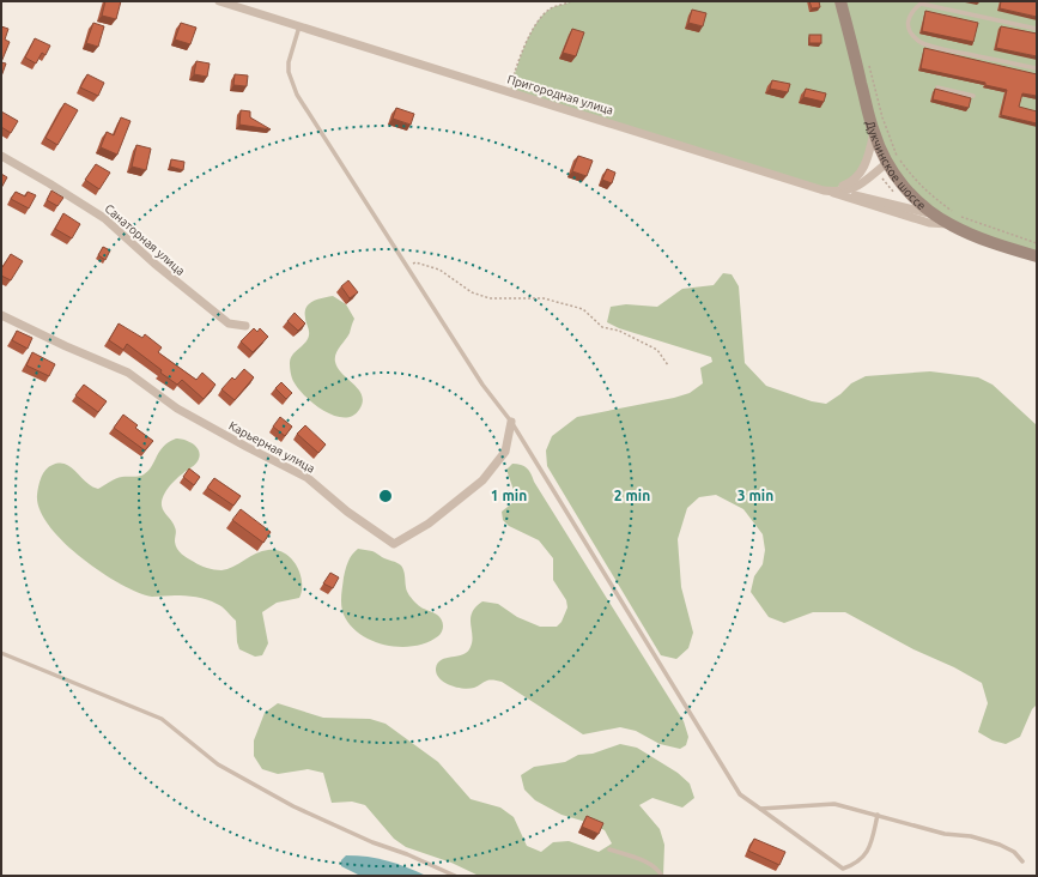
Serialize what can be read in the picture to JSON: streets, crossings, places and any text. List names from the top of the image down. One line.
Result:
{"streets":{"street":["Пригородная улица","Дукчинское шоссе","Санаторная улица","Карьерная улица"]},"crossings":[["Пригородная улица","Дукчинское шоссе"]],"rings":["1 min","2 min","3 min"]}
